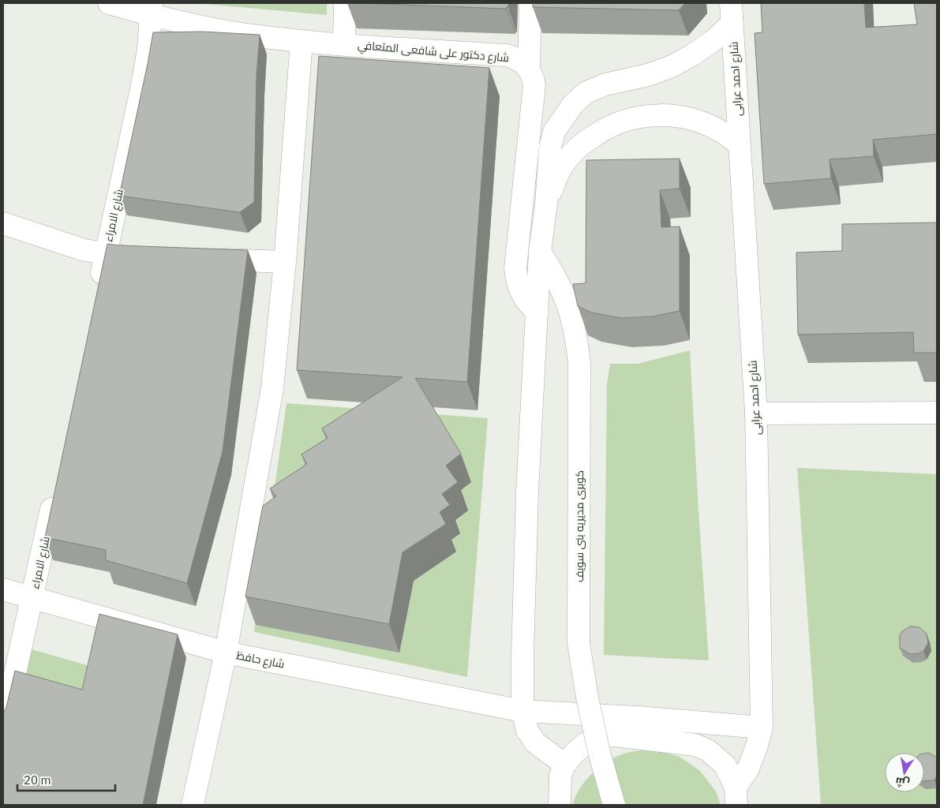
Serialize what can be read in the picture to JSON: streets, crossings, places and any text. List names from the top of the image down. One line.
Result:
{"streets":{"street":["شارع دكتور على شافعى المتعافي","شارع احمد عرابى","شارع الامراء","كوبرى مديريه بنى سويف","شارع حافظ"]},"crossings":[["شارع دكتور على شافعى المتعافي","شارع الامراء"],["شارع احمد عرابى","شارع حافظ"],["شارع الامراء","شارع حافظ"]],"scale_bar":"20 m","north":"bottom"}
